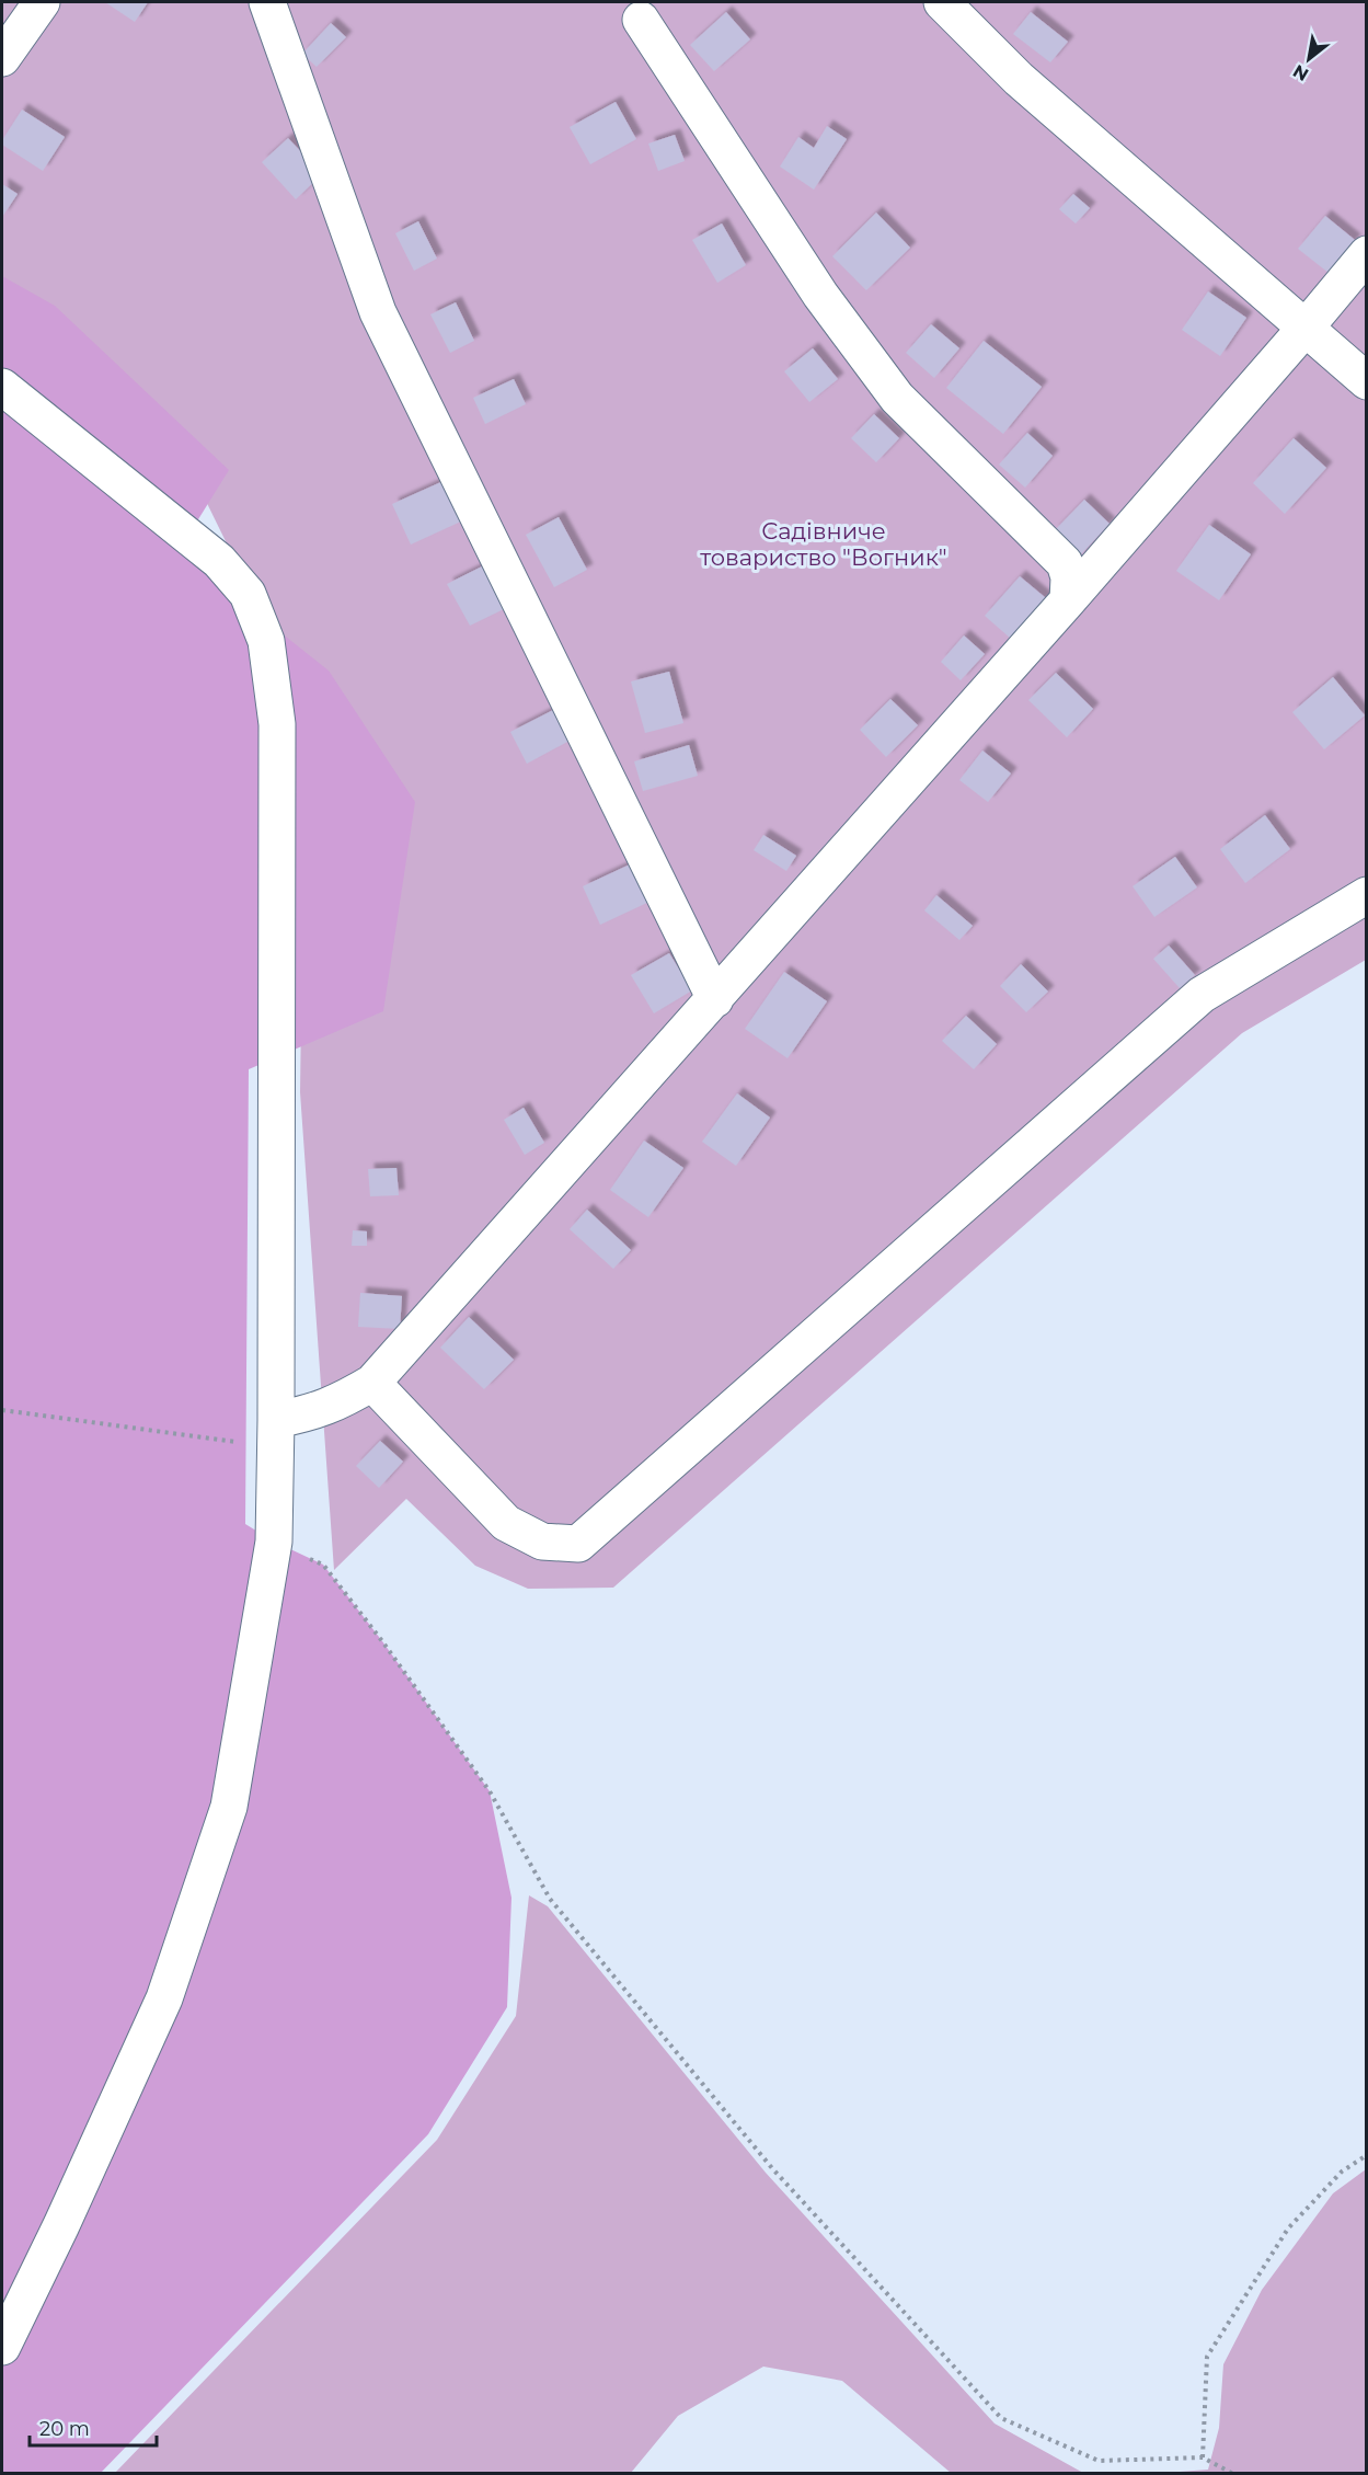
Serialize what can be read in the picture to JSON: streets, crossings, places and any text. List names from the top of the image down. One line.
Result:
{"parks":["Садівниче товариство \"Вогник\""],"scale_bar":"20 m","north":"bottom left"}
